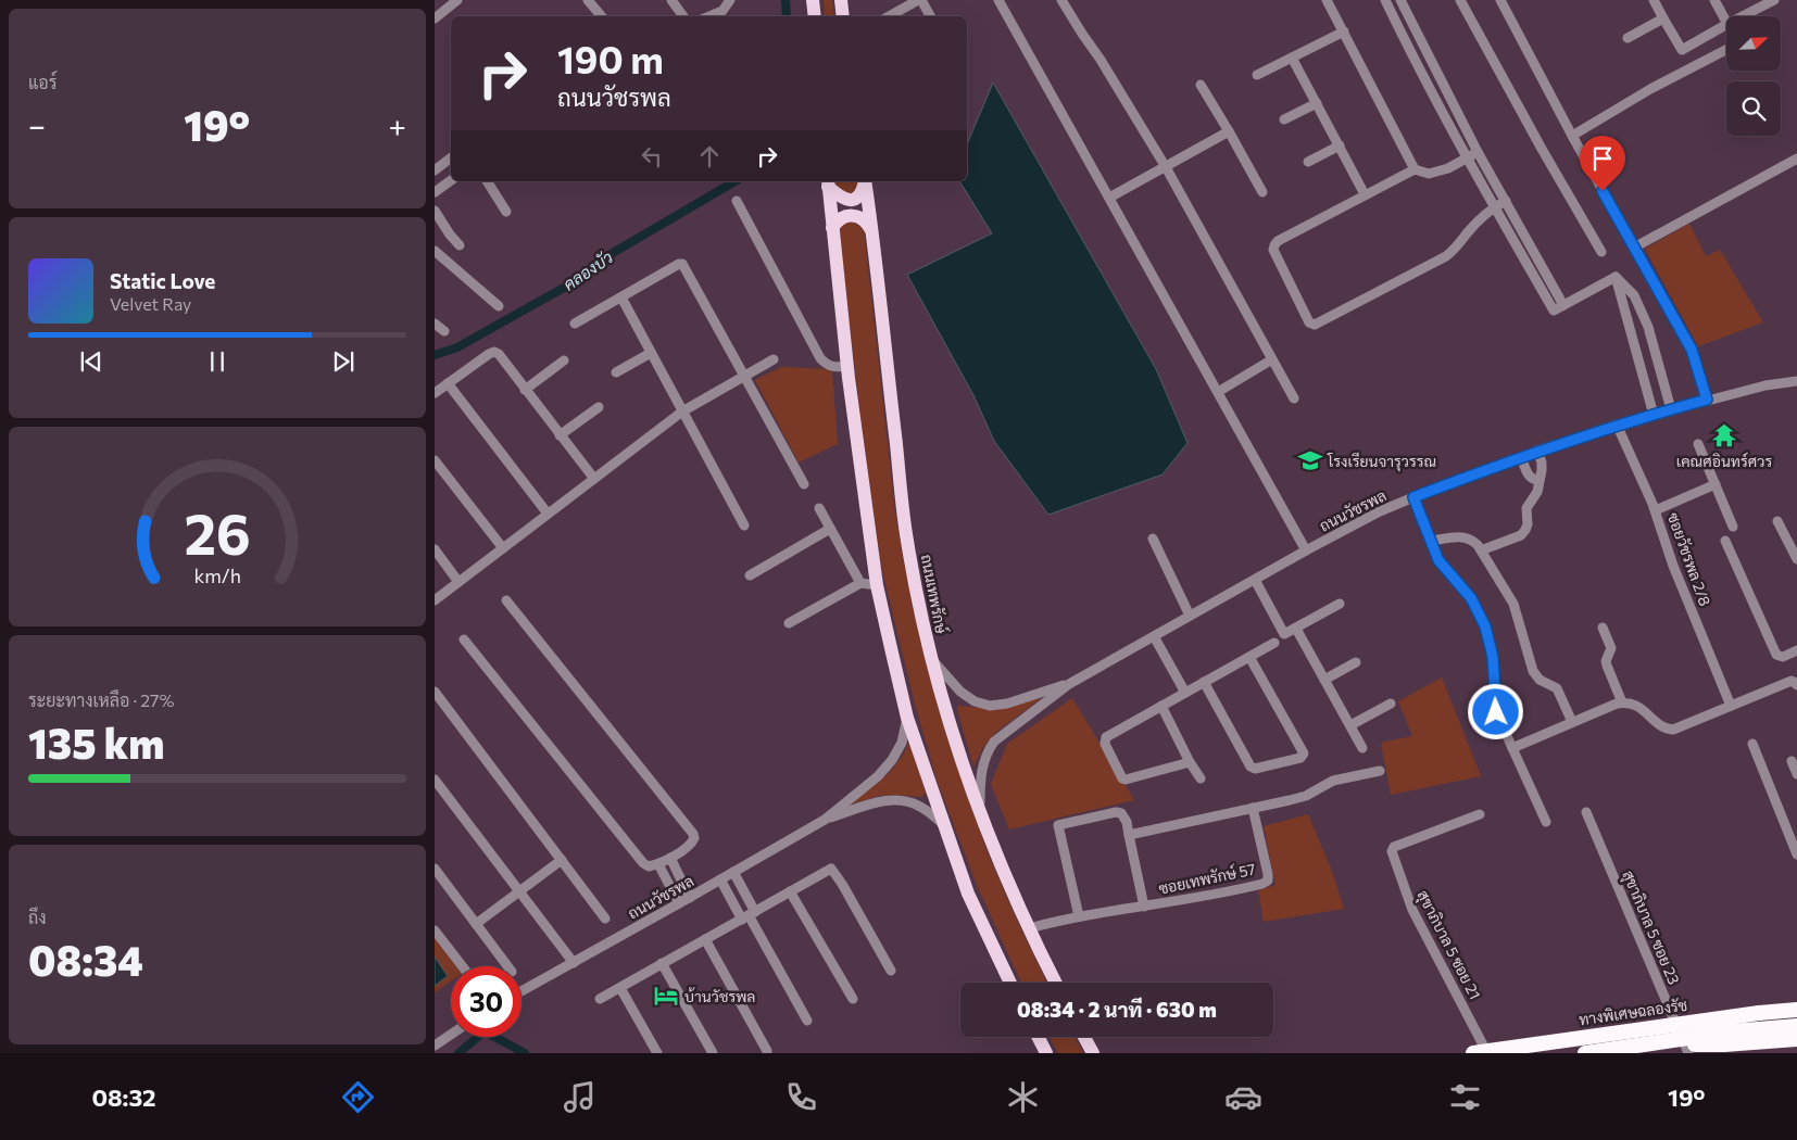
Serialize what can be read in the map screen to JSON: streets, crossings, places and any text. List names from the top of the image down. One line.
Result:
{"streets":{"highway":["ทางพิเศษฉลองรัช"],"main road":["ถนนเทพรักษ์"],"street":["ถนนวัชรพล","ซอยวัชรพล 2/8","ซอยเทพรักษ์ 57","สุขาภิบาล 5 ซอย 23","สุขาภิบาล 5 ซอย 21"]},"crossings":[["ถนนวัชรพล","ซอยวัชรพล 2/8"],["ถนนวัชรพล","ถนนเทพรักษ์"],["ถนนเทพรักษ์","ซอยเทพรักษ์ 57"]],"water":["คลองบัว"],"places":{"temple":["เคณศอินทร์ศวร"],"school or university":["โรงเรียนจารุวรรณ"],"hotel":["บ้านวัชรพล"]},"north":"top right","page":{"tile":["แอร์",["ระยะทางเหลือ · 27%","135 km"],["ถึง","08:34"]],"turn":["190 m","ถนนวัชรพล"],"heat":["−","19°","+"],"song":["Static Love","Velvet Ray"],"limit":"30","trip":"08:34 · 2 นาที · 630 m","tabs":["08:32","19°"],"gauge":["26","km/h"]}}
